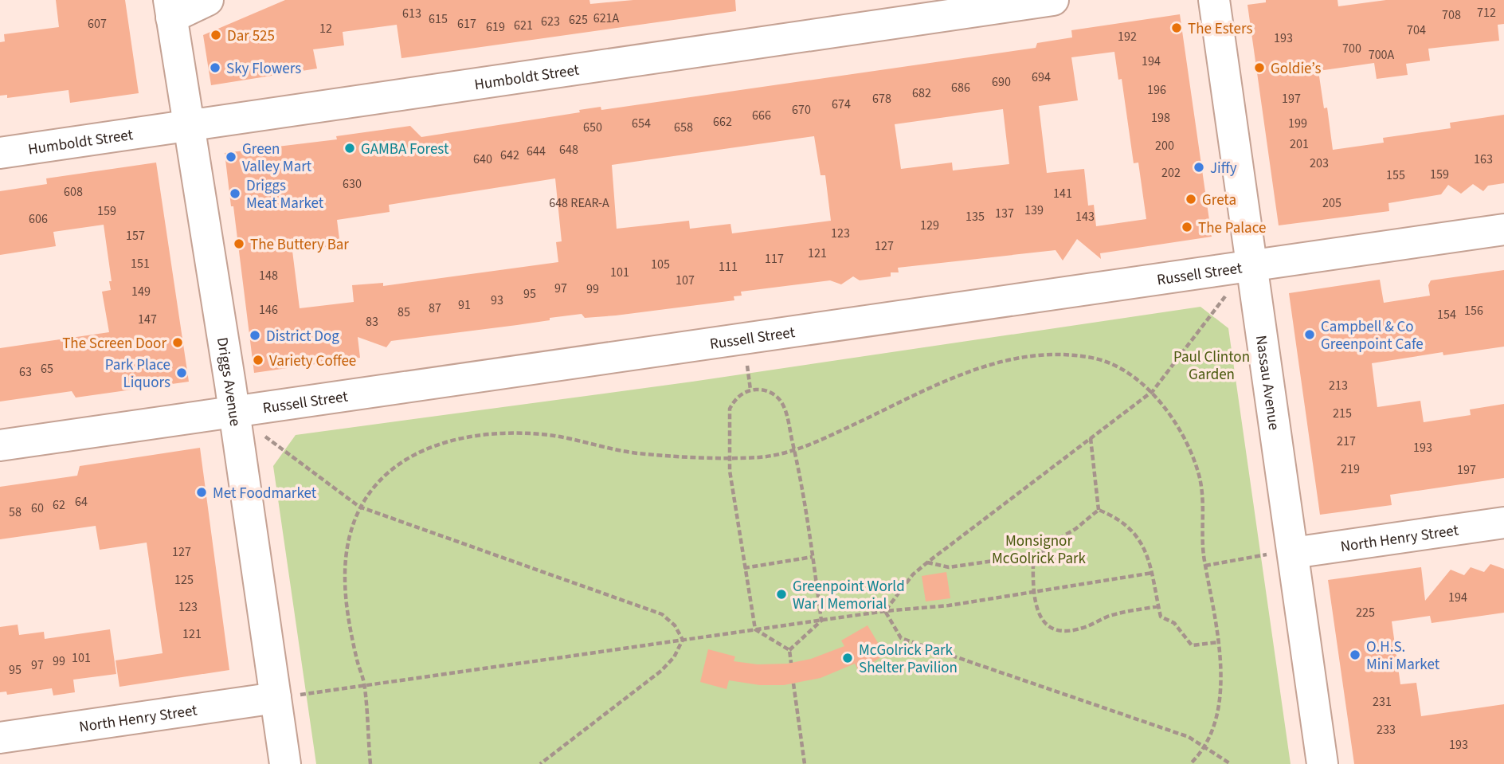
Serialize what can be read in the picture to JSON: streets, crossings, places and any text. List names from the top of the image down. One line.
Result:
{"streets":{"street":["Humboldt Street","Russell Street","Driggs Avenue","Nassau Avenue","North Henry Street"]},"crossings":[["Humboldt Street","Driggs Avenue"],["Russell Street","Driggs Avenue"],["Russell Street","Nassau Avenue"],["Driggs Avenue","North Henry Street"],["Nassau Avenue","North Henry Street"]],"parks":["Paul Clinton Garden","Monsignor McGolrick Park"],"places":["The Esters","Dar 525","Sky Flowers","Goldie’s","GAMBA Forest","Green Valley Mart","Jiffy","Driggs Meat Market","Greta","The Palace","The Buttery Bar","Campbell & Co Greenpoint Cafe","District Dog","The Screen Door","Variety Coffee","Park Place Liquors","Met Foodmarket","Greenpoint World War I Memorial","O.H.S. Mini Market","McGolrick Park Shelter Pavilion"],"house_numbers":["712","613","708","621A","615","625","623","607","617","621","619","12","704","192","193","700","700A","194","694","690","686","196","682","678","197","674","670","666","198","662","654","199","650","658","201","200","648","644","642","640","163","203","202","159","155","630","608","141","648 REAR-A","205","139","159","137","135","143","606","129","123","157","127","121","117","151","105","111","101","148","107","97","99","149","95","93","91","87","146","156","85","154","147","83","65","63","213","215","217","193","219","197","64","62","60","58","127","125","194","123","225","121","101","99","97","95","231","233","193"]}
